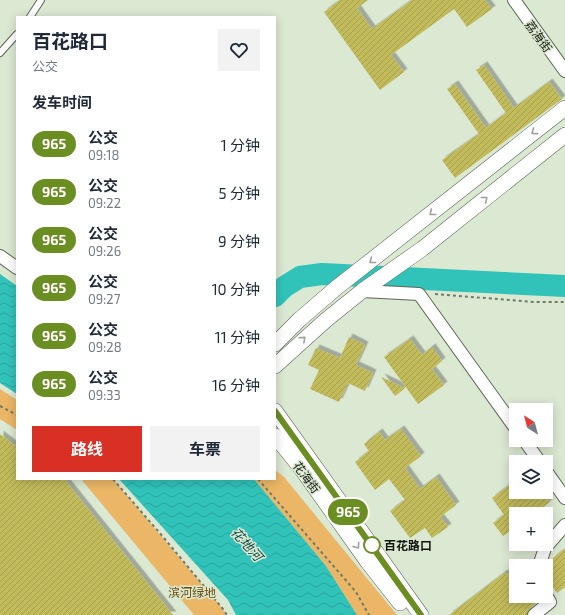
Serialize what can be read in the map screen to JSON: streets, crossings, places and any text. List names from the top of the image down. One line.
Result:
{"streets":{"street":["荔海街","花海街"]},"water":["花地河"],"parks":["滨河绿地"],"places":["百花路口"],"lines":["bus line 965"],"north":"top left","page":{"on_map":"965","heading":[["百花路口","公交"],"发车时间"],"list":[{"mark":"965","name":"公交","note":"09:18","value":"1 分钟"},{"mark":"965","name":"公交","note":"09:22","value":"5 分钟"},{"mark":"965","name":"公交","note":"09:26","value":"9 分钟"},{"mark":"965","name":"公交","note":"09:27","value":"10 分钟"},{"mark":"965","name":"公交","note":"09:28","value":"11 分钟"},{"mark":"965","name":"公交","note":"09:33","value":"16 分钟"}],"map_buttons":["+","−"],"buttons":["路线","车票"]}}
